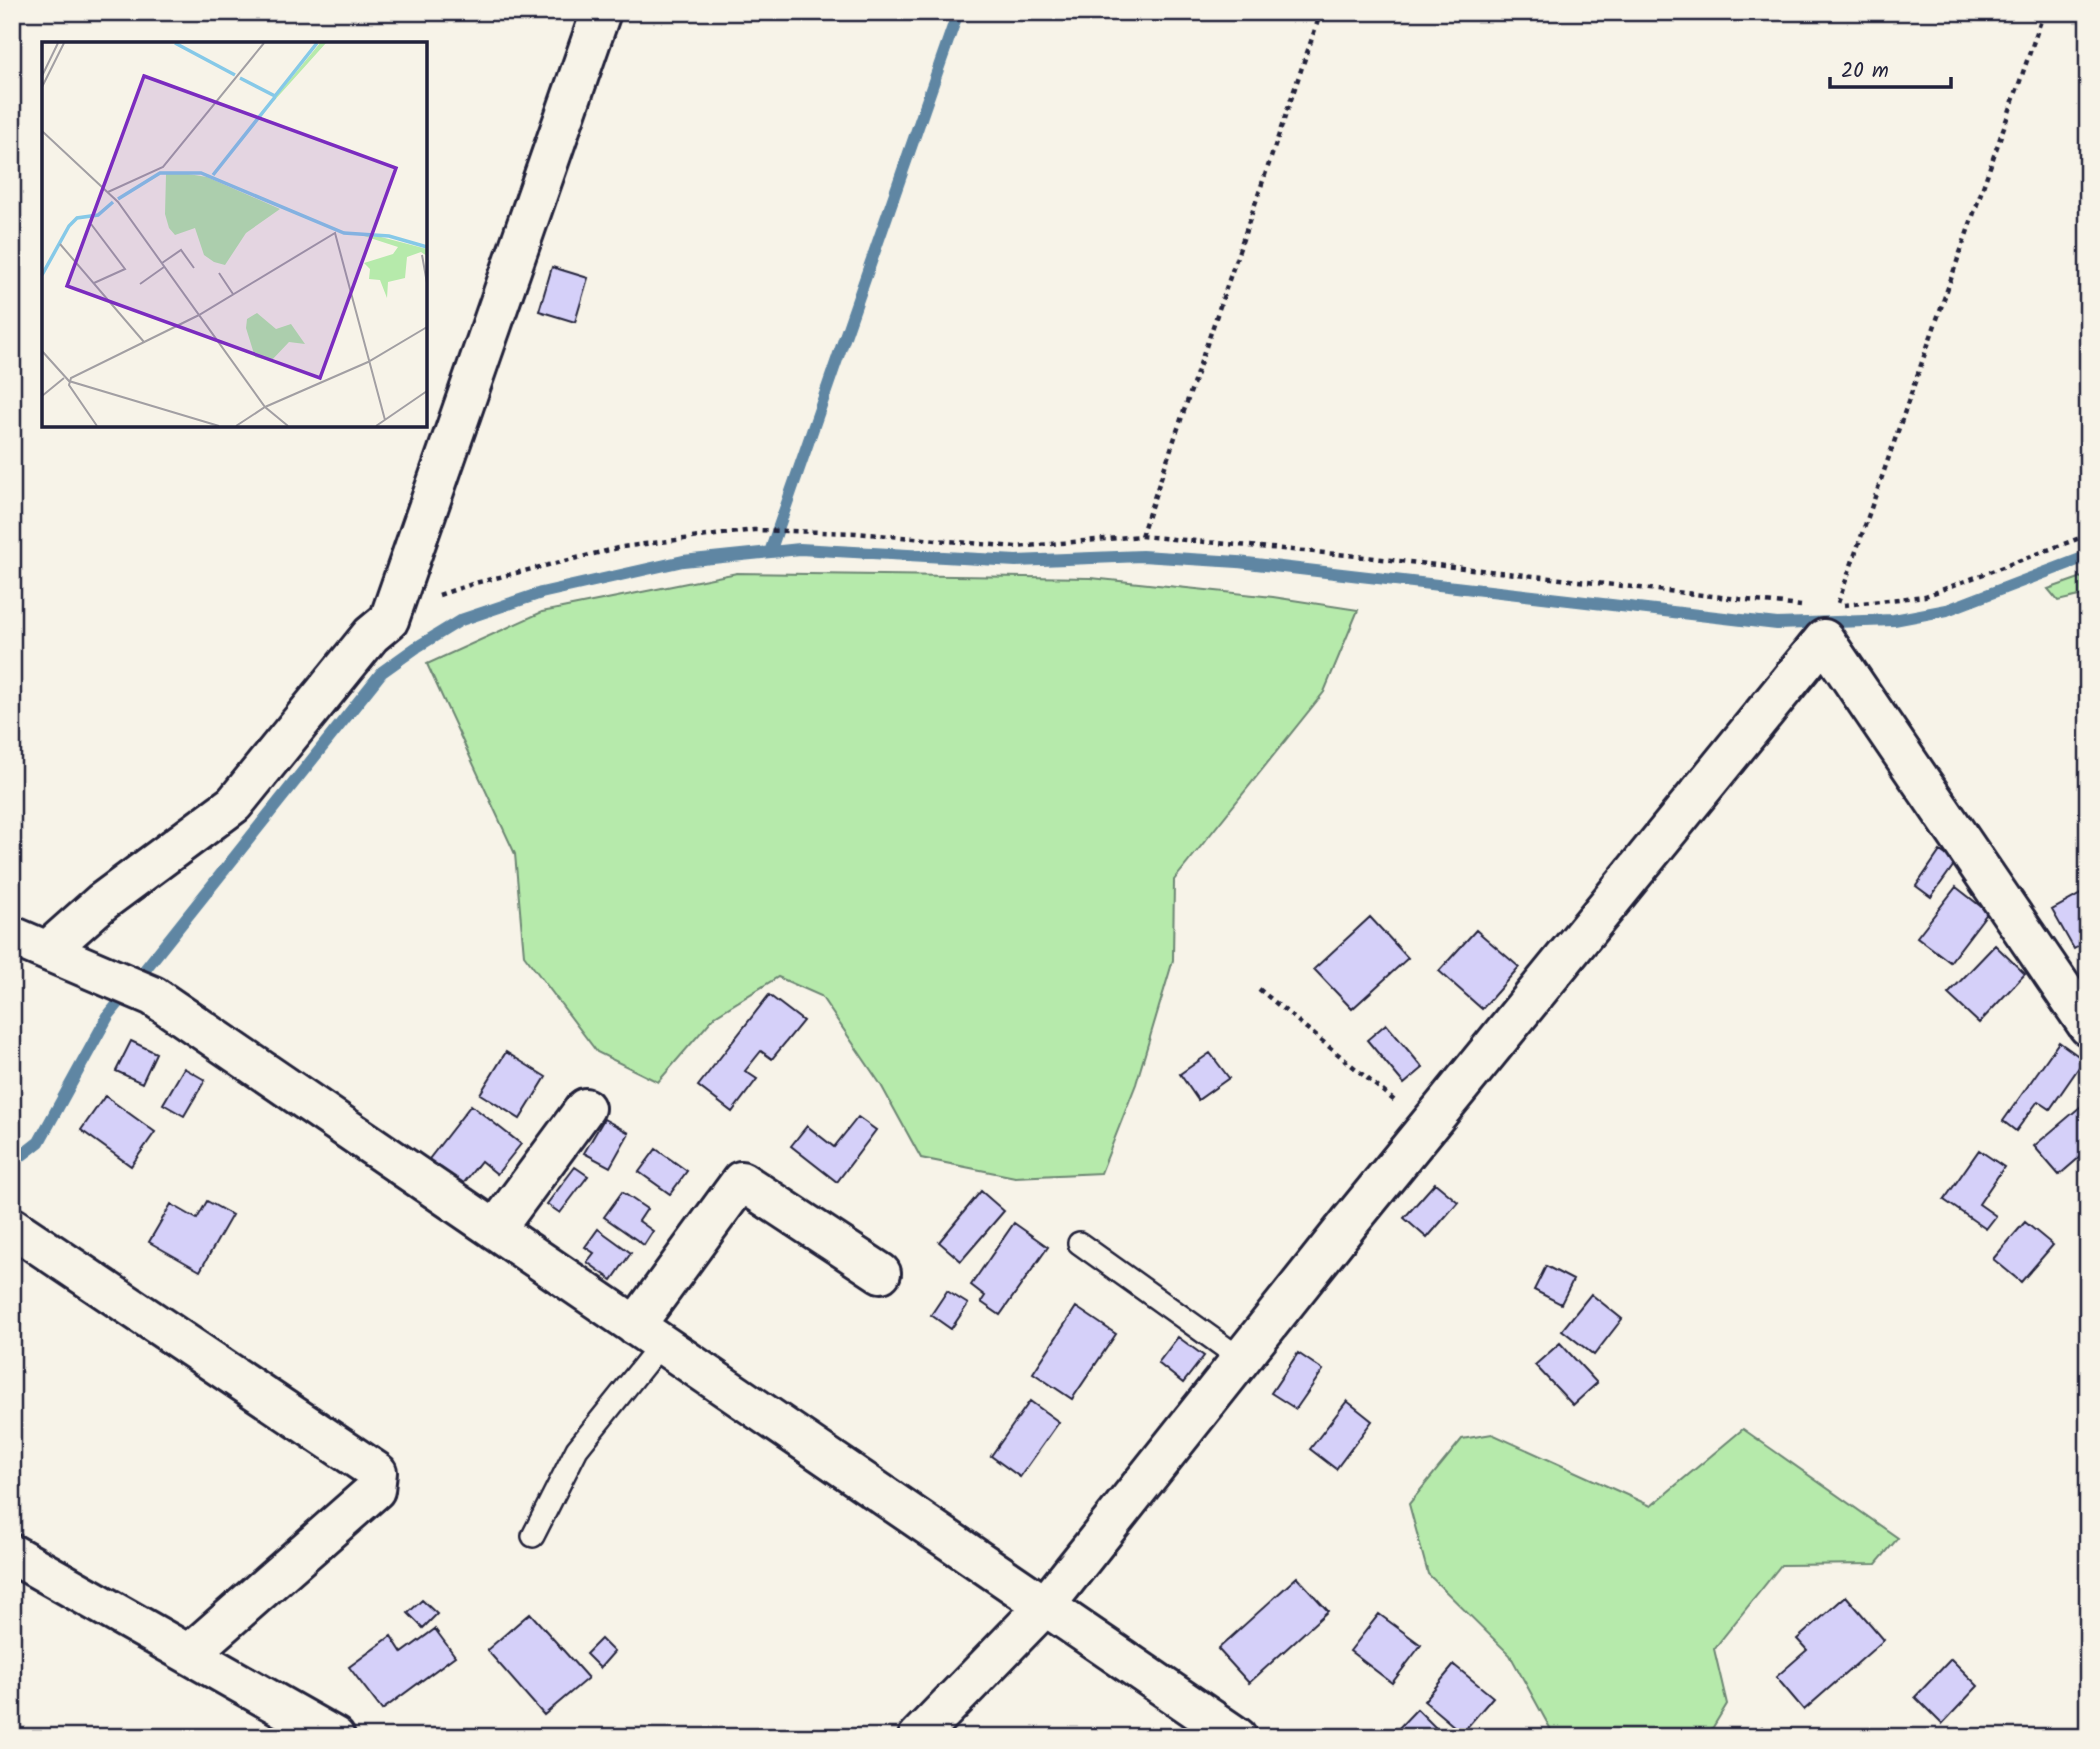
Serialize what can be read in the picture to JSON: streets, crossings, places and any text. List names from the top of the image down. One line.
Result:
{"scale_bar":"20 m"}
